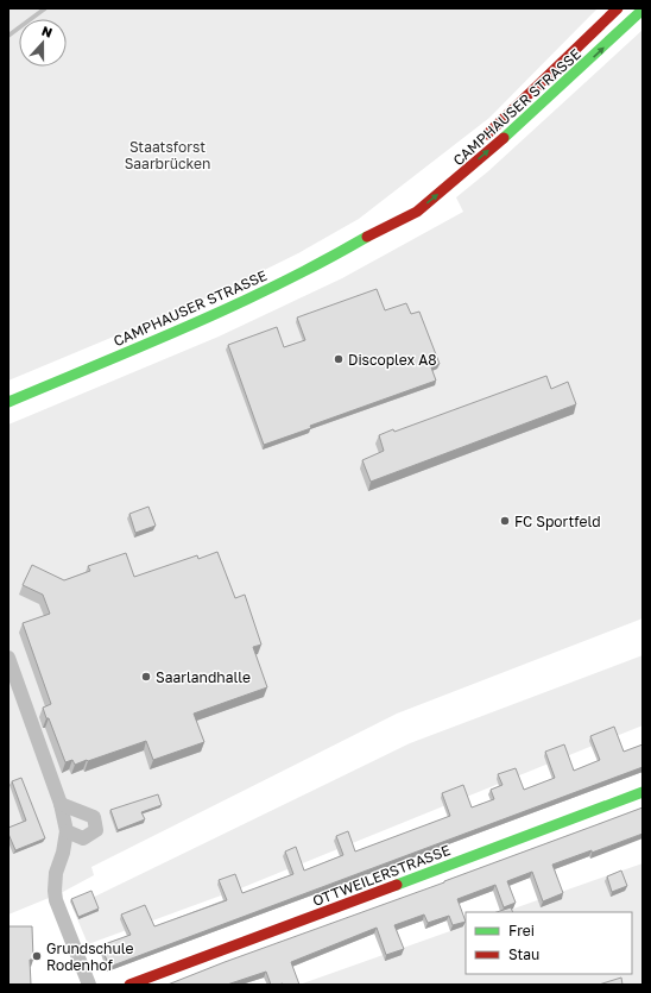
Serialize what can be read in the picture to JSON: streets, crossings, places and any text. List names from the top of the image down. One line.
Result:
{"streets":{"main road":["CAMPHAUSER STRASSE","OTTWEILERSTRASSE"]},"parks":["Staatsforst Saarbrücken"],"places":["Discoplex A8","FC Sportfeld","Saarlandhalle","Grundschule Rodenhof"],"legend":["Frei","Stau"],"north":"top"}
